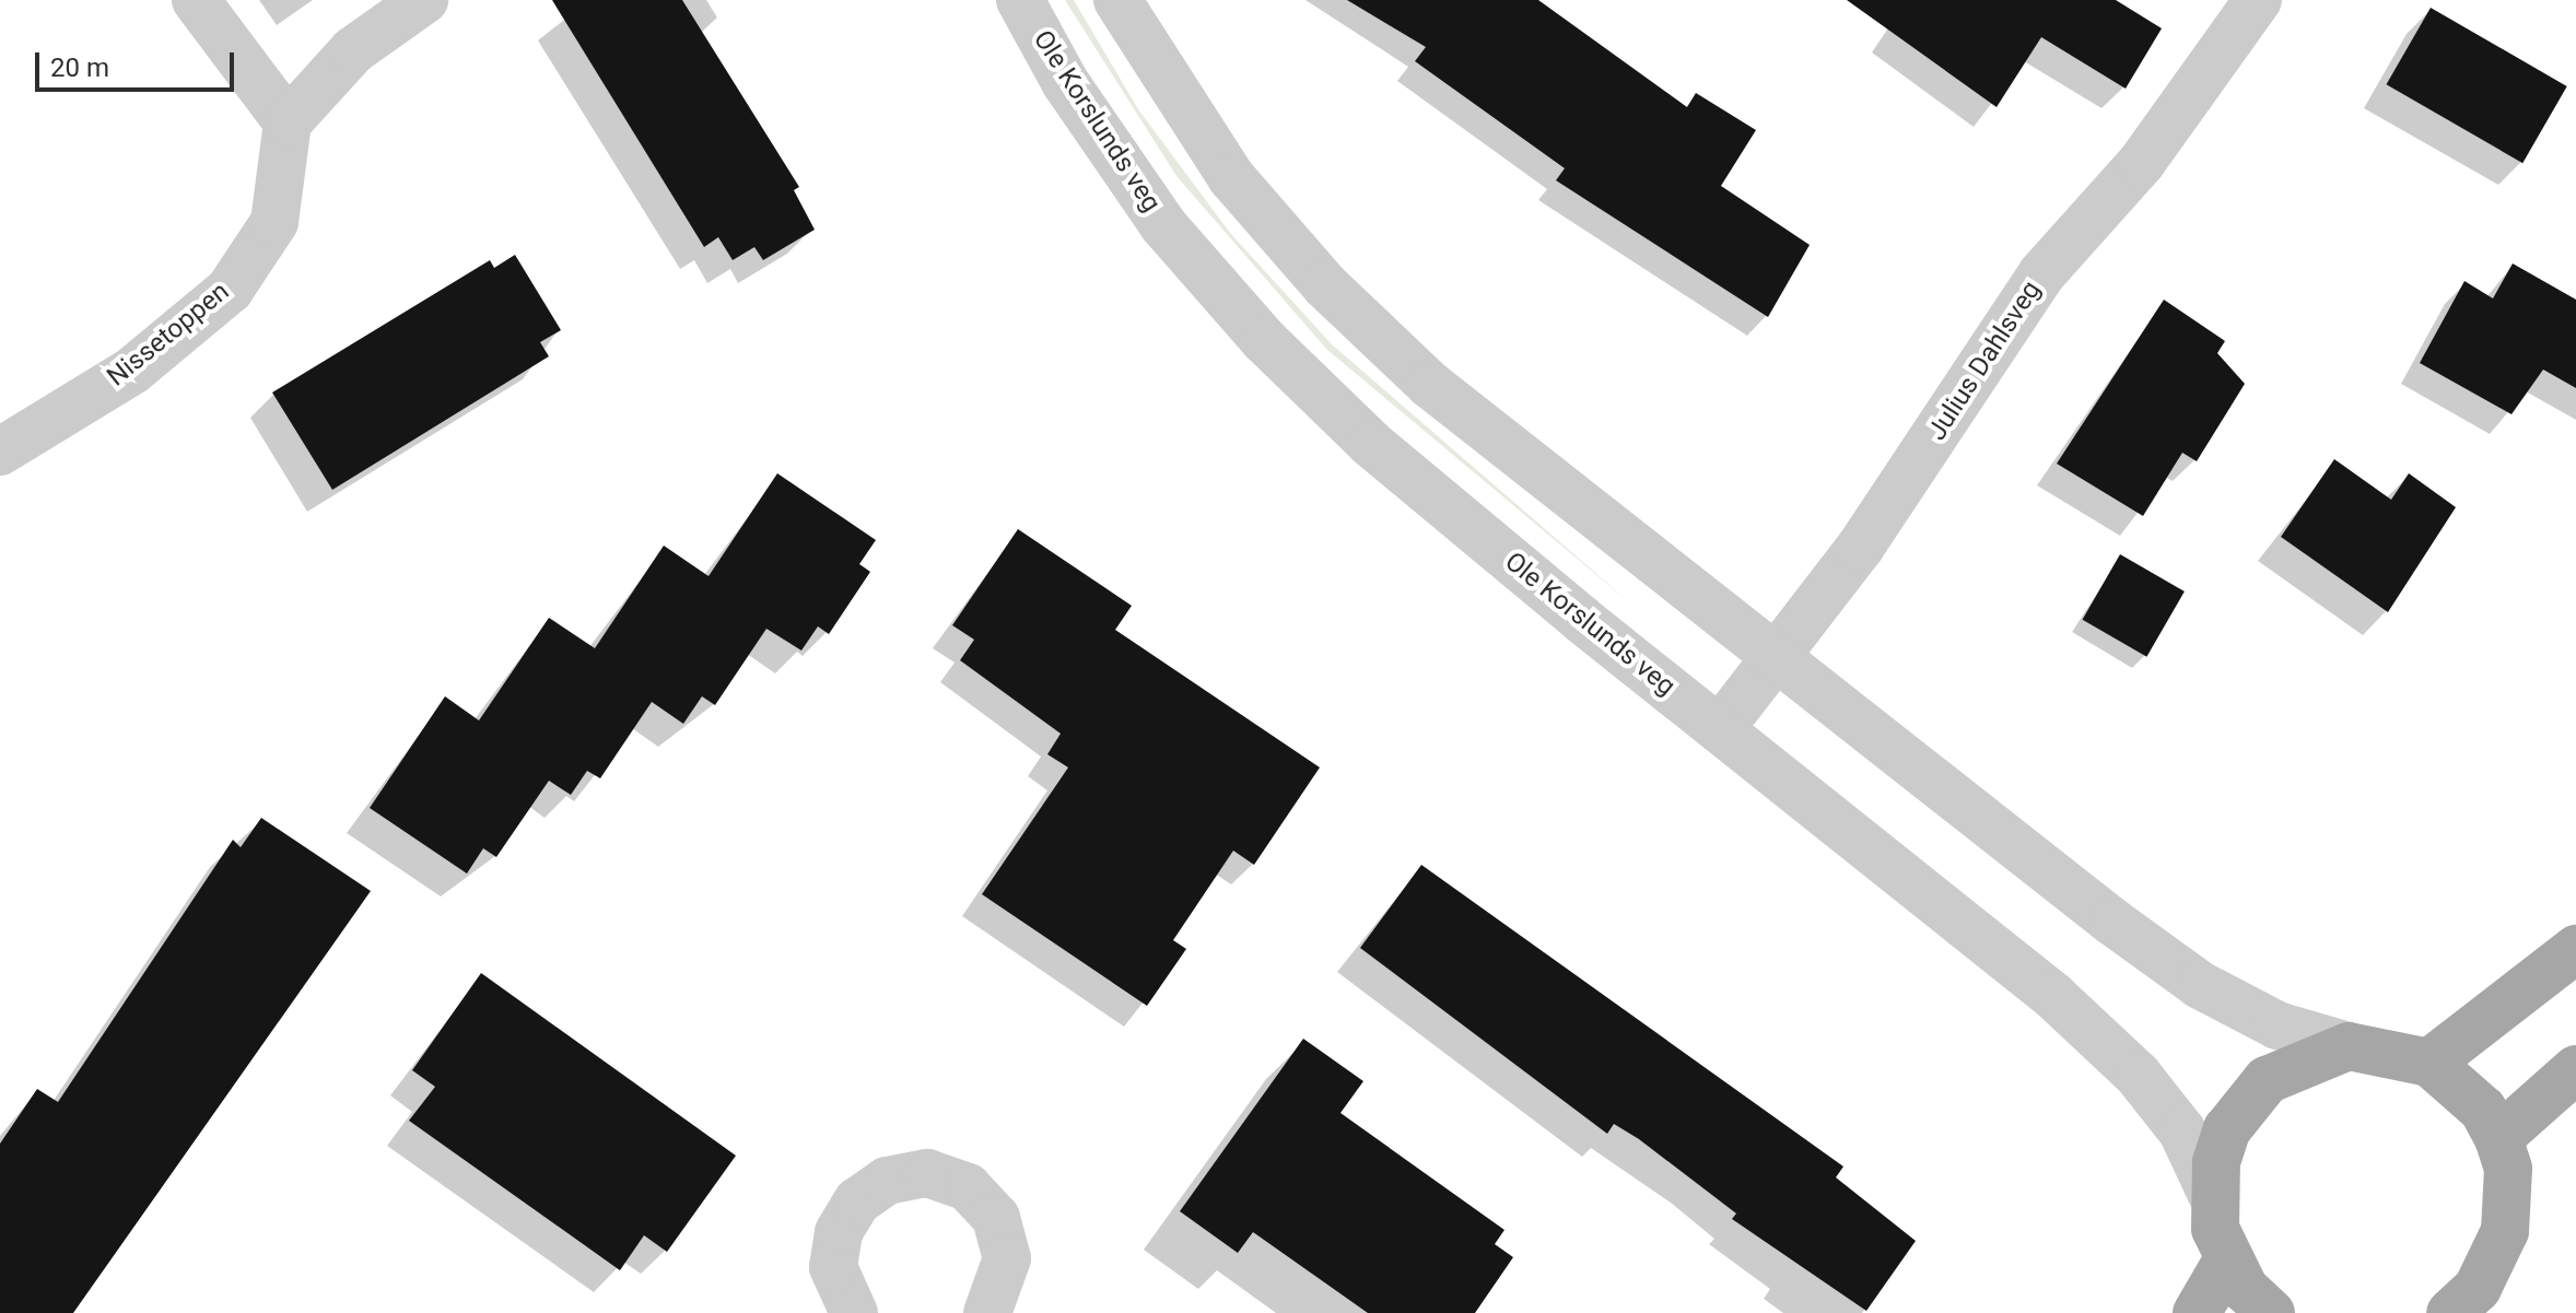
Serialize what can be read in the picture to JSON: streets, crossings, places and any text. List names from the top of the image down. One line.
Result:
{"streets":{"street":["Ole Korslunds veg","Nissetoppen","Julius Dahlsveg"]},"crossings":[["Ole Korslunds veg","Julius Dahlsveg"]],"scale_bar":"20 m"}
